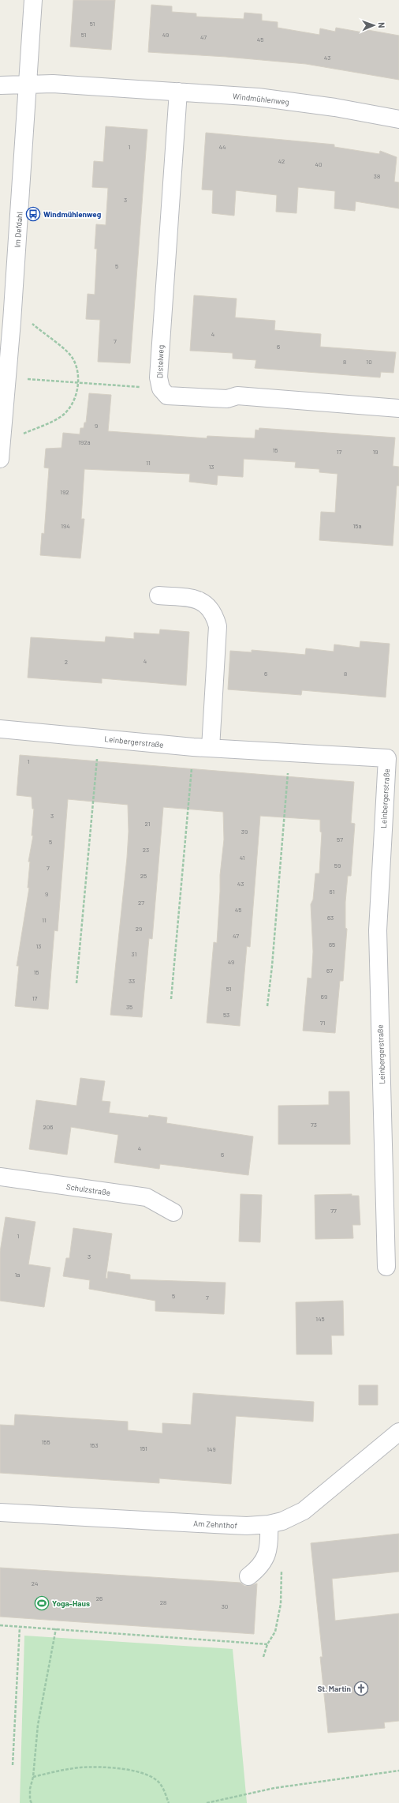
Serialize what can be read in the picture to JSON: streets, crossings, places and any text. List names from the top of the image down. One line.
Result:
{"streets":{"street":["Windmühlenweg","Im Defdahl","Distelweg","Leinbergerstraße","Schulzstraße","Am Zehnthof"]},"crossings":[["Windmühlenweg","Im Defdahl"],["Windmühlenweg","Distelweg"]],"places":{"bus stop":["Windmühlenweg"],"sports":["Yoga-Haus"],"church":["St. Martin"]},"house_numbers":["51","51","49","47","45","43","1","44","42","40","38","3","5","4","7","6","8","10","9","192a","15","17","19","11","13","192","194","15a","4","2","6","8","1","3","21","39","57","5","23","41","59","7","25","43","61","9","27","45","63","11","29","47","65","13","31","49","67","15","33","51","69","17","35","53","71","73","206","4","6","77","1","3","1a","5","7","145","155","153","151","149","24","26","28","30"],"north":"right"}
